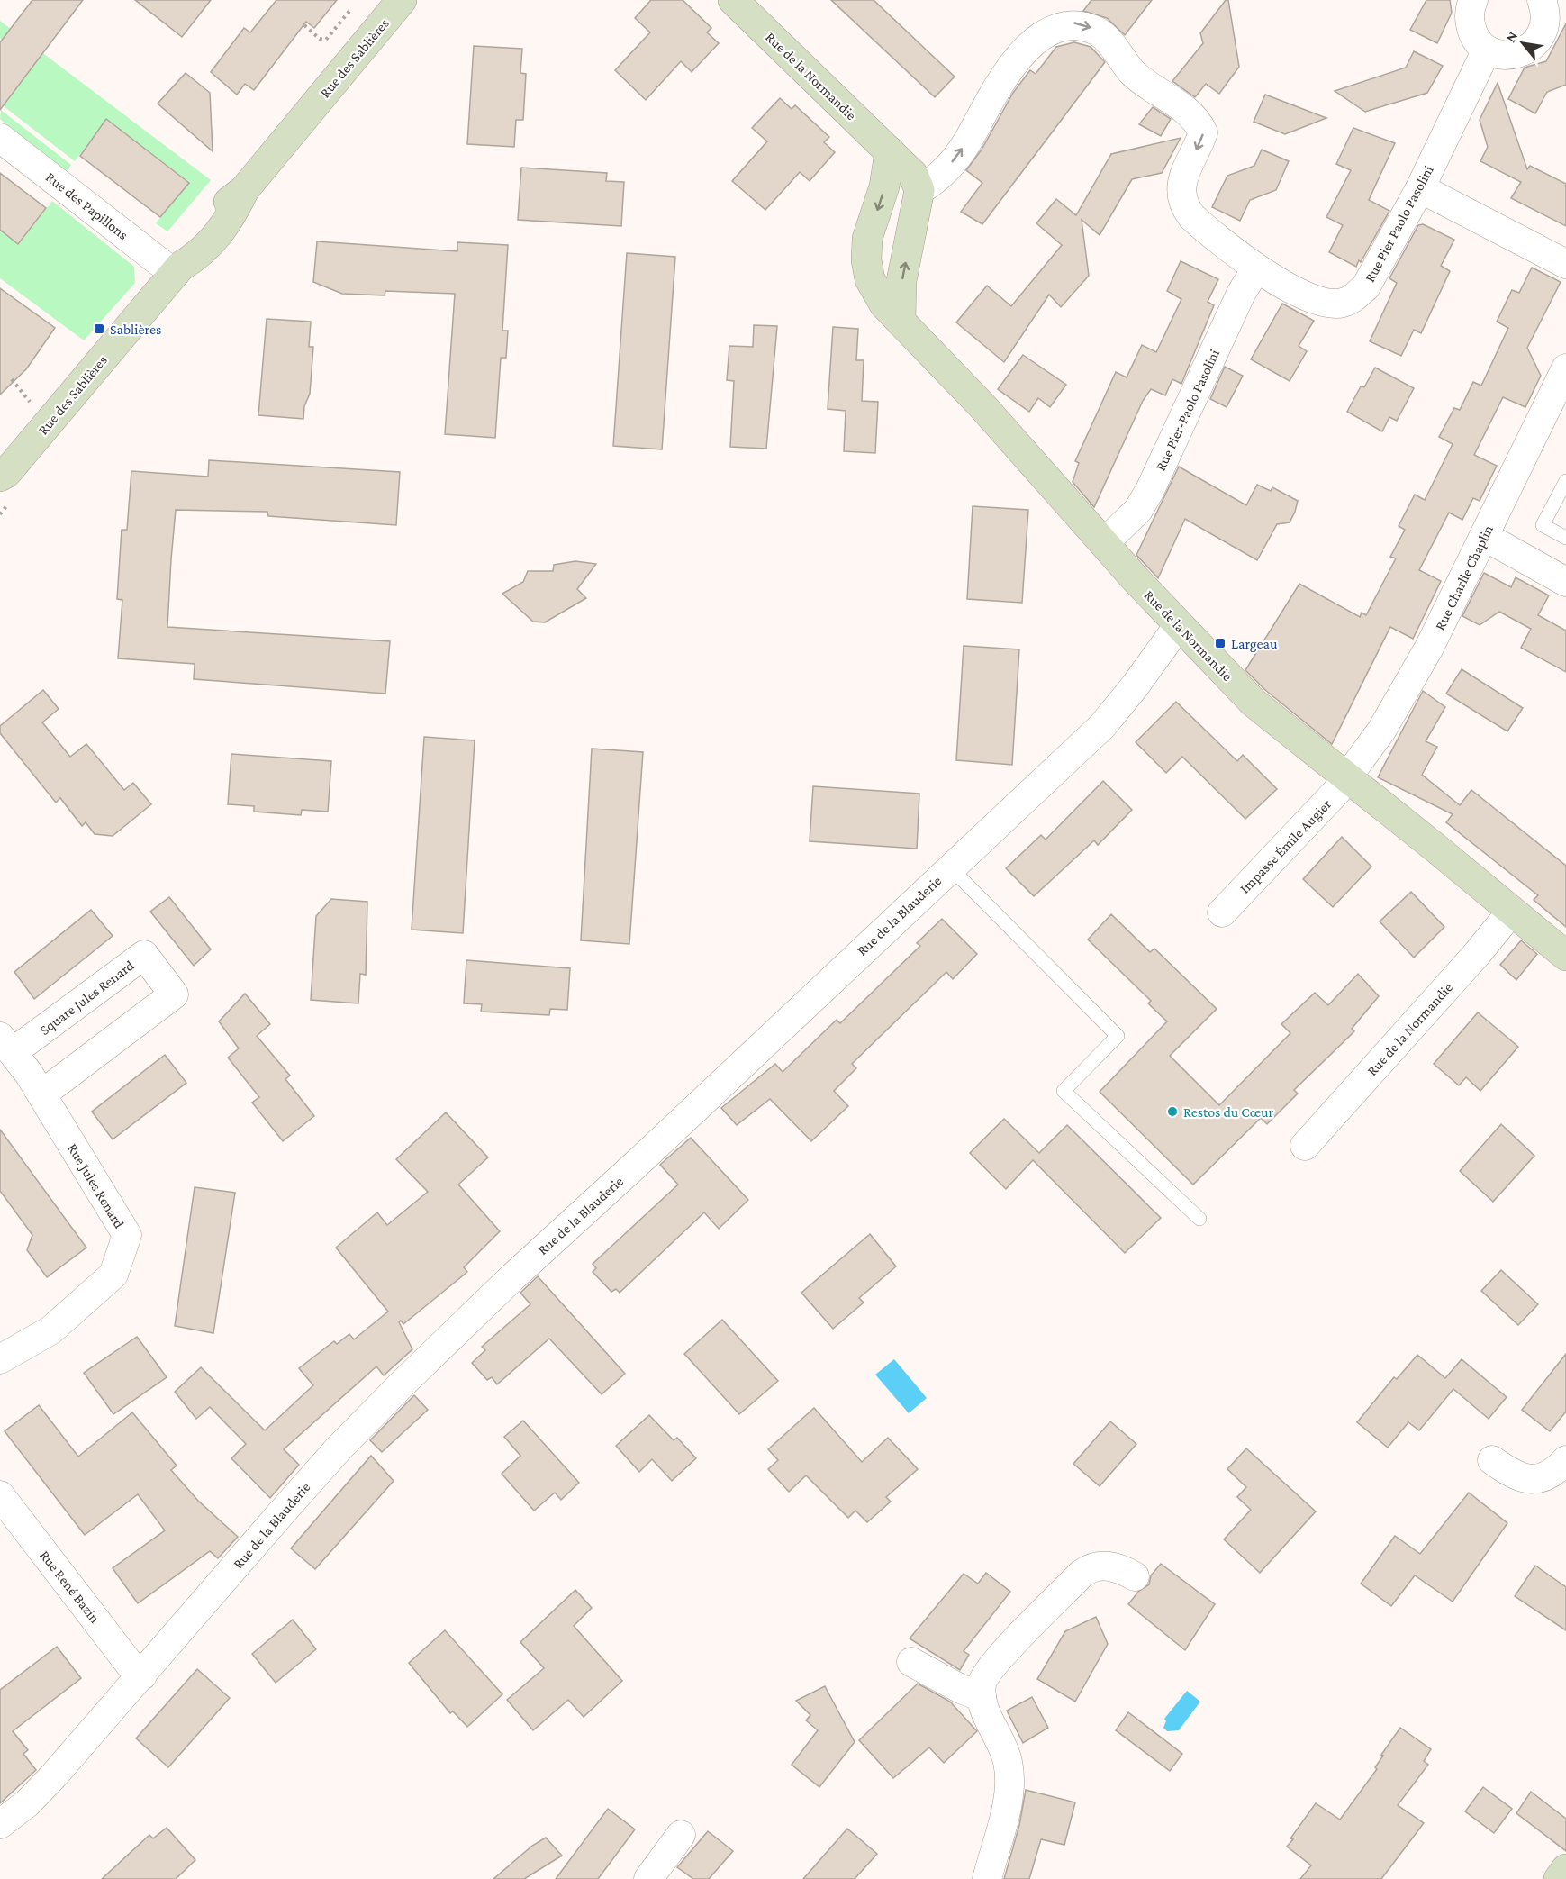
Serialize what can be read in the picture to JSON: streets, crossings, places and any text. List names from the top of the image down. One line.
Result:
{"streets":{"street":["Rue des Sablières","Rue de la Normandie","Rue des Papillons","Rue Pier Paolo Pasolini","Rue Pier-Paolo Pasolini","Rue Charlie Chaplin","Impasse Émile Augier","Rue de la Blauderie","Square Jules Renard","Rue Jules Renard","Rue René Bazin"]},"crossings":[["Rue des Sablières","Rue des Papillons"],["Rue de la Normandie","Rue Pier Paolo Pasolini"],["Rue de la Normandie","Rue Pier-Paolo Pasolini"],["Rue de la Normandie","Rue Charlie Chaplin"],["Rue de la Normandie","Impasse Émile Augier"],["Rue de la Normandie","Rue de la Blauderie"],["Rue Pier Paolo Pasolini","Rue Pier-Paolo Pasolini"],["Rue Charlie Chaplin","Impasse Émile Augier"],["Rue de la Blauderie","Rue René Bazin"],["Square Jules Renard","Rue Jules Renard"]],"places":{"transit":["Sablières","Largeau"],"other":["Restos du Cœur"]},"north":"top left"}
